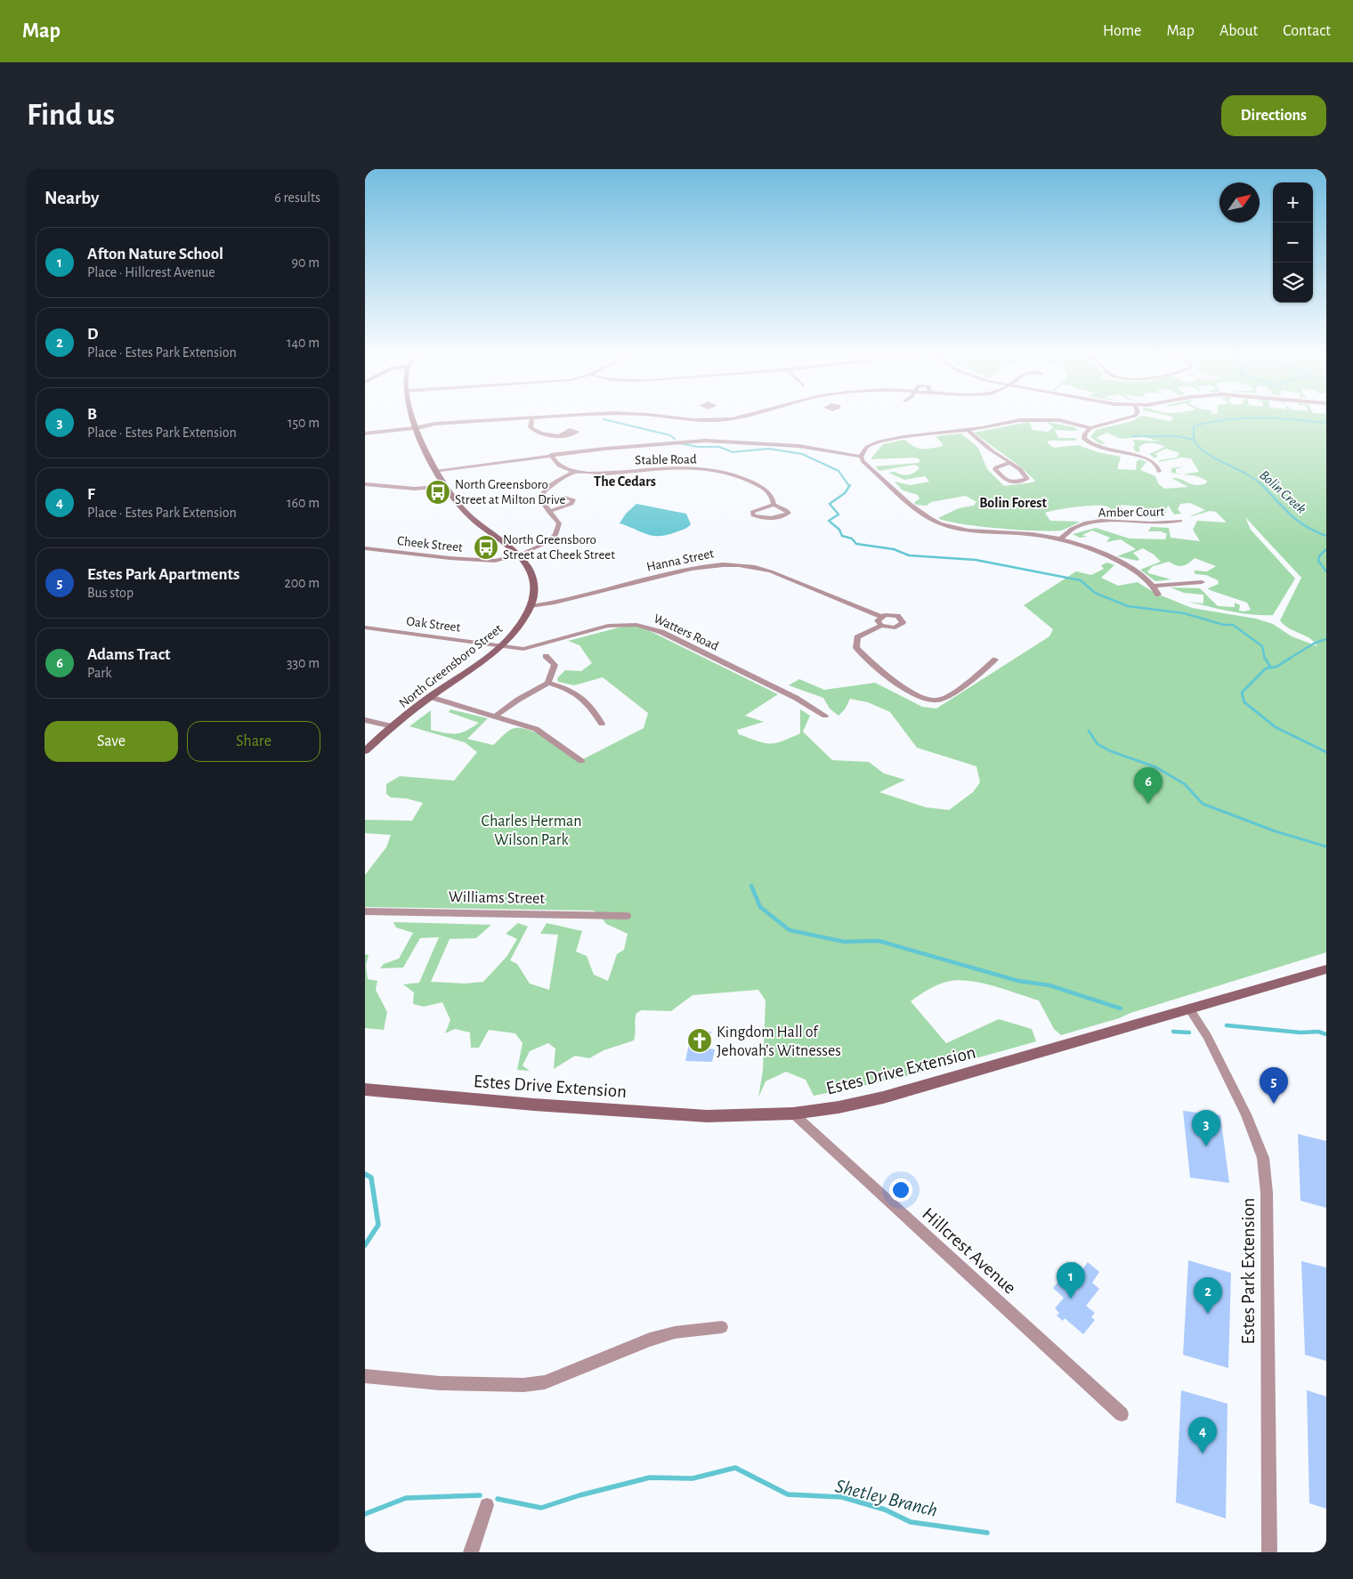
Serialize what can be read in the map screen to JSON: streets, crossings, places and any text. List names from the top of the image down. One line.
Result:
{"streets":{"main road":["North Greensboro Street","Estes Drive Extension"],"street":["Stable Road","Amber Court","Cheek Street","Hanna Street","Oak Street","Watters Road","Williams Street","Hillcrest Avenue","Estes Park Extension"]},"crossings":[["Cheek Street","North Greensboro Street"],["Hanna Street","North Greensboro Street"],["Oak Street","Watters Road"],["Oak Street","North Greensboro Street"],["Watters Road","North Greensboro Street"],["Estes Drive Extension","Hillcrest Avenue"],["Estes Drive Extension","Estes Park Extension"]],"districts":["The Cedars","Bolin Forest"],"water":["Bolin Creek","Shetley Branch"],"parks":["Charles Herman Wilson Park"],"places":{"bus stop":["North Greensboro Street at Milton Drive","North Greensboro Street at Cheek Street"],"church":["Kingdom Hall of Jehovah’s Witnesses"]},"north":"top right","page":{"header":"Map","nav":["Home","Map","About","Contact"],"buttons":["Directions",["Save","Share"]],"title":"Find us","heading":["Nearby","6 results"],"map_buttons":["+","−"],"list":[{"mark":"1","name":"Afton Nature School","note":"Place · Hillcrest Avenue","value":"90 m"},{"mark":"2","name":"D","note":"Place · Estes Park Extension","value":"140 m"},{"mark":"3","name":"B","note":"Place · Estes Park Extension","value":"150 m"},{"mark":"4","name":"F","note":"Place · Estes Park Extension","value":"160 m"},{"mark":"5","name":"Estes Park Apartments","note":"Bus stop","value":"200 m"},{"mark":"6","name":"Adams Tract","note":"Park","value":"330 m"}],"pins":["6","5","3","1","2","4"]}}
